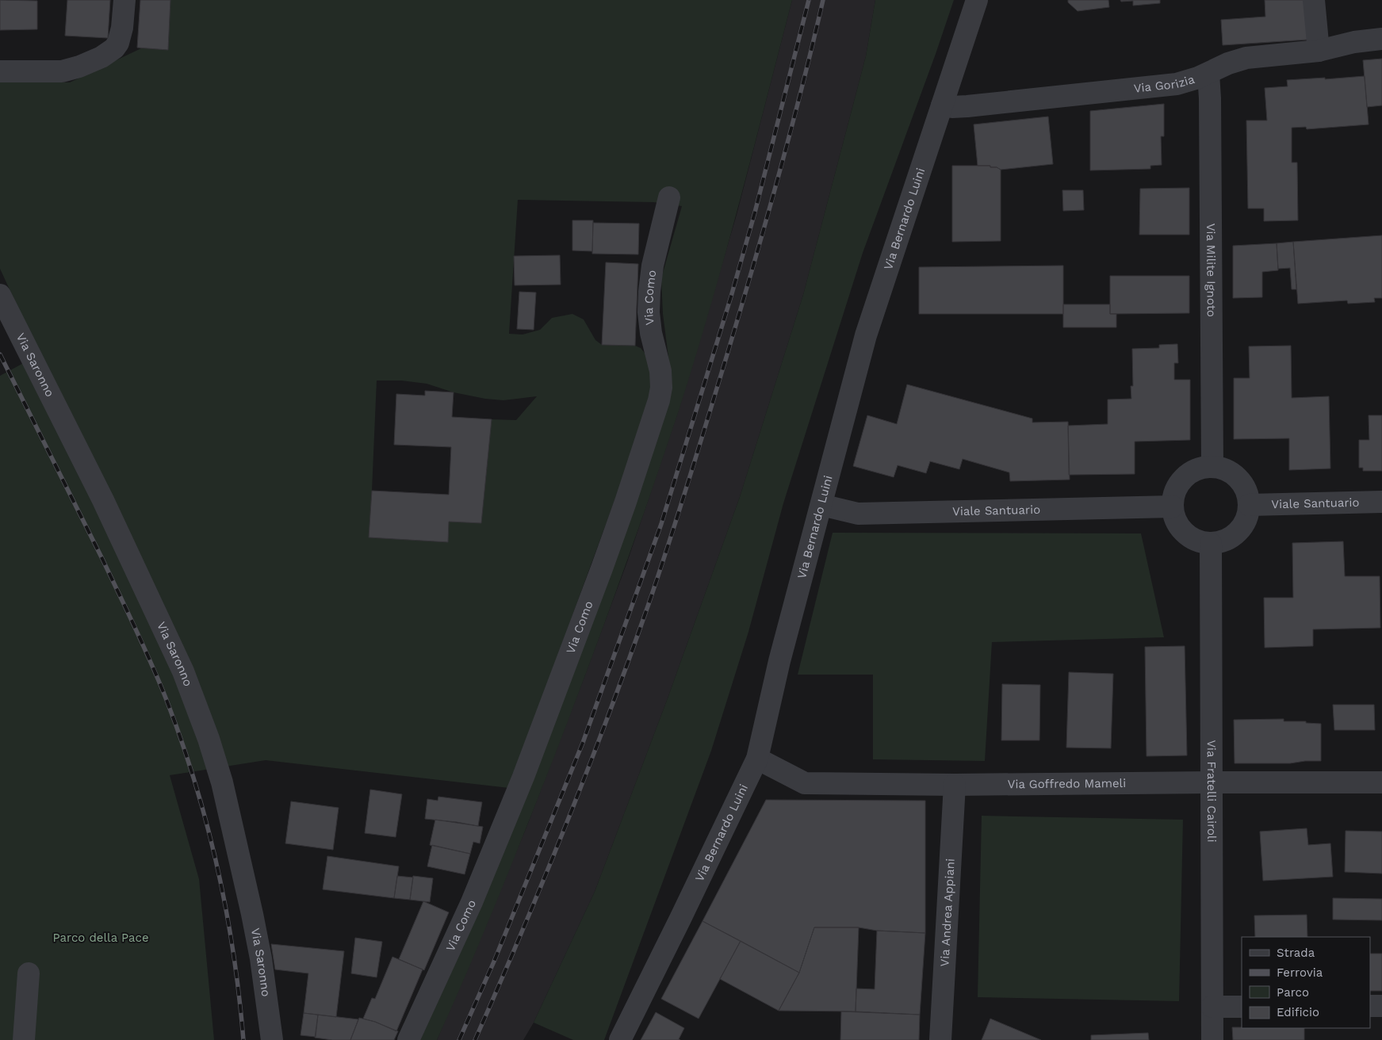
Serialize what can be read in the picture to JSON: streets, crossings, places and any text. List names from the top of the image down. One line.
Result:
{"streets":{"street":["Via Gorizia","Via Bernardo Luini","Via Milite Ignoto","Via Como","Via Saronno","Viale Santuario","Via Goffredo Mameli","Via Fratelli Cairoli","Via Andrea Appiani"]},"crossings":[["Via Gorizia","Via Bernardo Luini"],["Via Gorizia","Via Milite Ignoto"],["Via Bernardo Luini","Viale Santuario"],["Via Bernardo Luini","Via Goffredo Mameli"],["Via Milite Ignoto","Viale Santuario"],["Via Milite Ignoto","Via Fratelli Cairoli"],["Viale Santuario","Via Fratelli Cairoli"],["Via Goffredo Mameli","Via Fratelli Cairoli"],["Via Goffredo Mameli","Via Andrea Appiani"]],"parks":["Parco della Pace"],"legend":["Strada","Ferrovia","Parco","Edificio"]}
